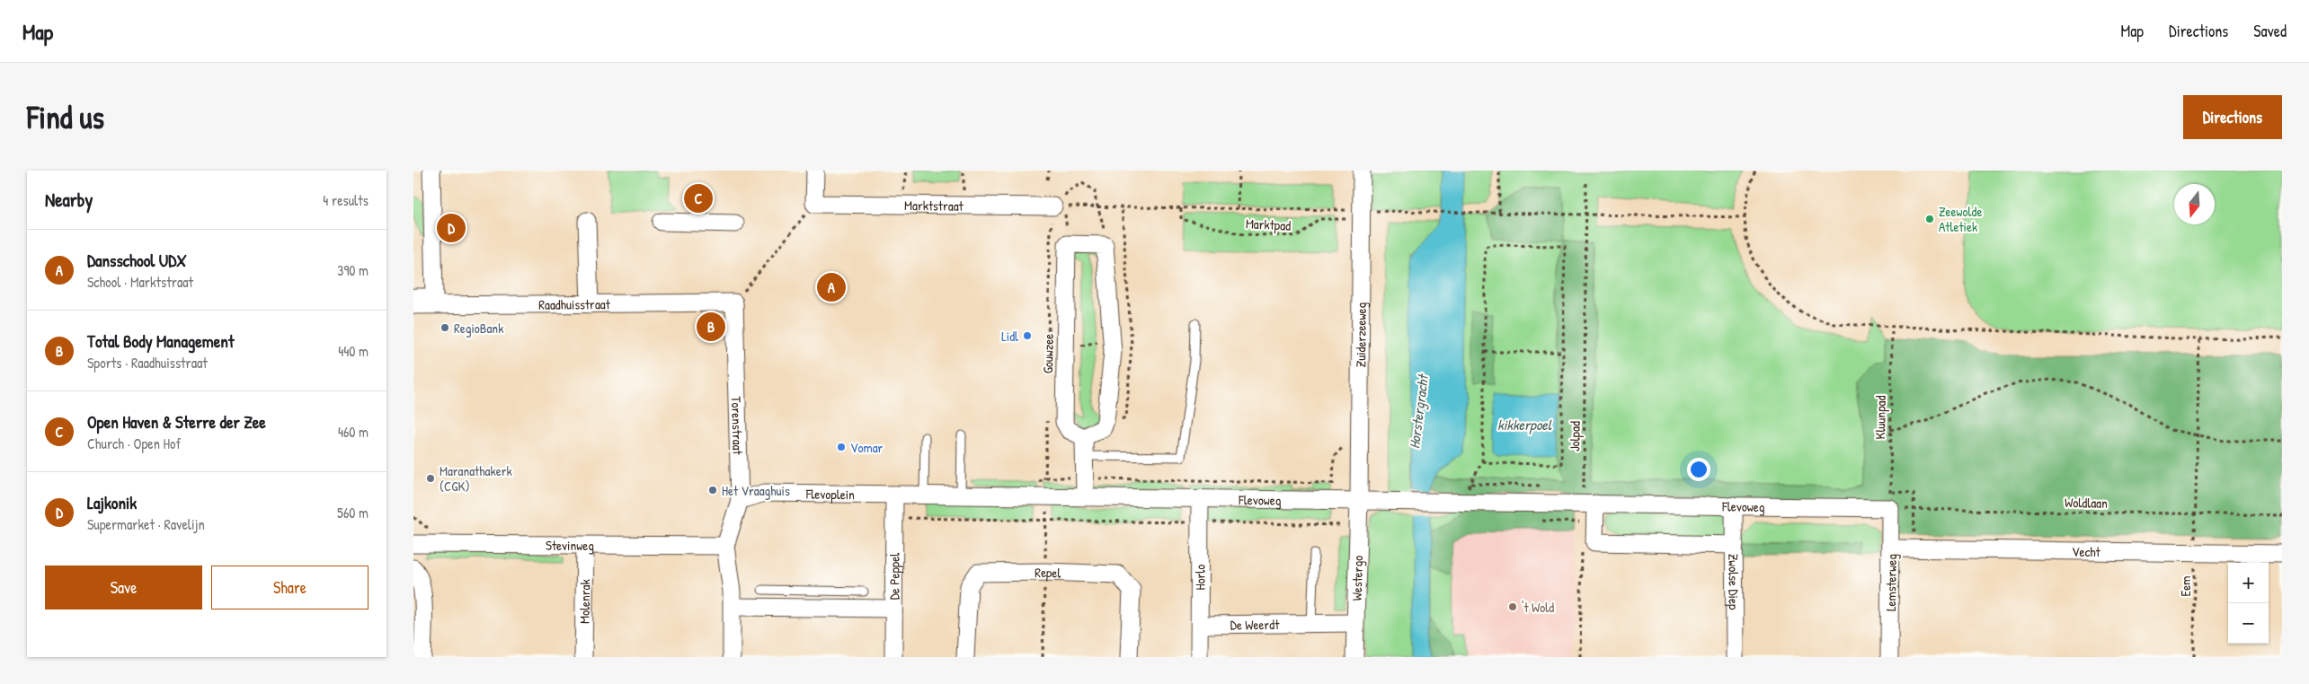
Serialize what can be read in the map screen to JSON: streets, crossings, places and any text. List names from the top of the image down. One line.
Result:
{"streets":{"street":["Marktstraat","Raadhuisstraat","Zuiderzeeweg","Gouwzee","Torenstraat","Flevoplein","Flevoweg","Stevinweg","Vecht","Repel","De Peppel","Horlo","Westergo","Zwolse Diep","Lemsterweg","Molenrak","De Weerdt"],"path":["Marktpad","Kluunpad","Jolpad","Woldlaan","Eem"]},"crossings":[["Marktstraat","Marktpad"],["Marktstraat","Gouwzee"],["Marktpad","Zuiderzeeweg"],["Marktpad","Gouwzee"],["Raadhuisstraat","Torenstraat"],["Zuiderzeeweg","Flevoweg"],["Zuiderzeeweg","Westergo"],["Kluunpad","Flevoweg"],["Kluunpad","Woldlaan"],["Kluunpad","Lemsterweg"],["Torenstraat","Flevoplein"],["Torenstraat","Stevinweg"],["Jolpad","Flevoweg"],["Flevoplein","Flevoweg"],["Flevoplein","De Peppel"],["Flevoweg","Woldlaan"],["Flevoweg","Horlo"],["Flevoweg","Westergo"],["Flevoweg","Zwolse Diep"],["Flevoweg","Lemsterweg"],["Woldlaan","Lemsterweg"],["Woldlaan","Eem"],["Stevinweg","Molenrak"],["Vecht","Lemsterweg"],["Vecht","Eem"],["Horlo","De Weerdt"],["Westergo","De Weerdt"]],"water":["Horstergracht","kikkerpoel"],"places":["Zeewolde Atletiek","RegioBank","Lidl","Vomar","Maranathakerk (CGK)","Het Vraaghuis","'t Wold"],"north":"bottom","page":{"header":"Map","nav":["Map","Directions","Saved"],"buttons":["Directions",["Save","Share"]],"title":"Find us","heading":["Nearby","4 results"],"pins":["C","D","A","B"],"list":[{"mark":"A","name":"Dansschool UDX","note":"School · Marktstraat","value":"390 m"},{"mark":"B","name":"Total Body Management","note":"Sports · Raadhuisstraat","value":"440 m"},{"mark":"C","name":"Open Haven & Sterre der Zee","note":"Church · Open Hof","value":"460 m"},{"mark":"D","name":"Lajkonik","note":"Supermarket · Ravelijn","value":"560 m"}],"map_buttons":["+","−"]}}
